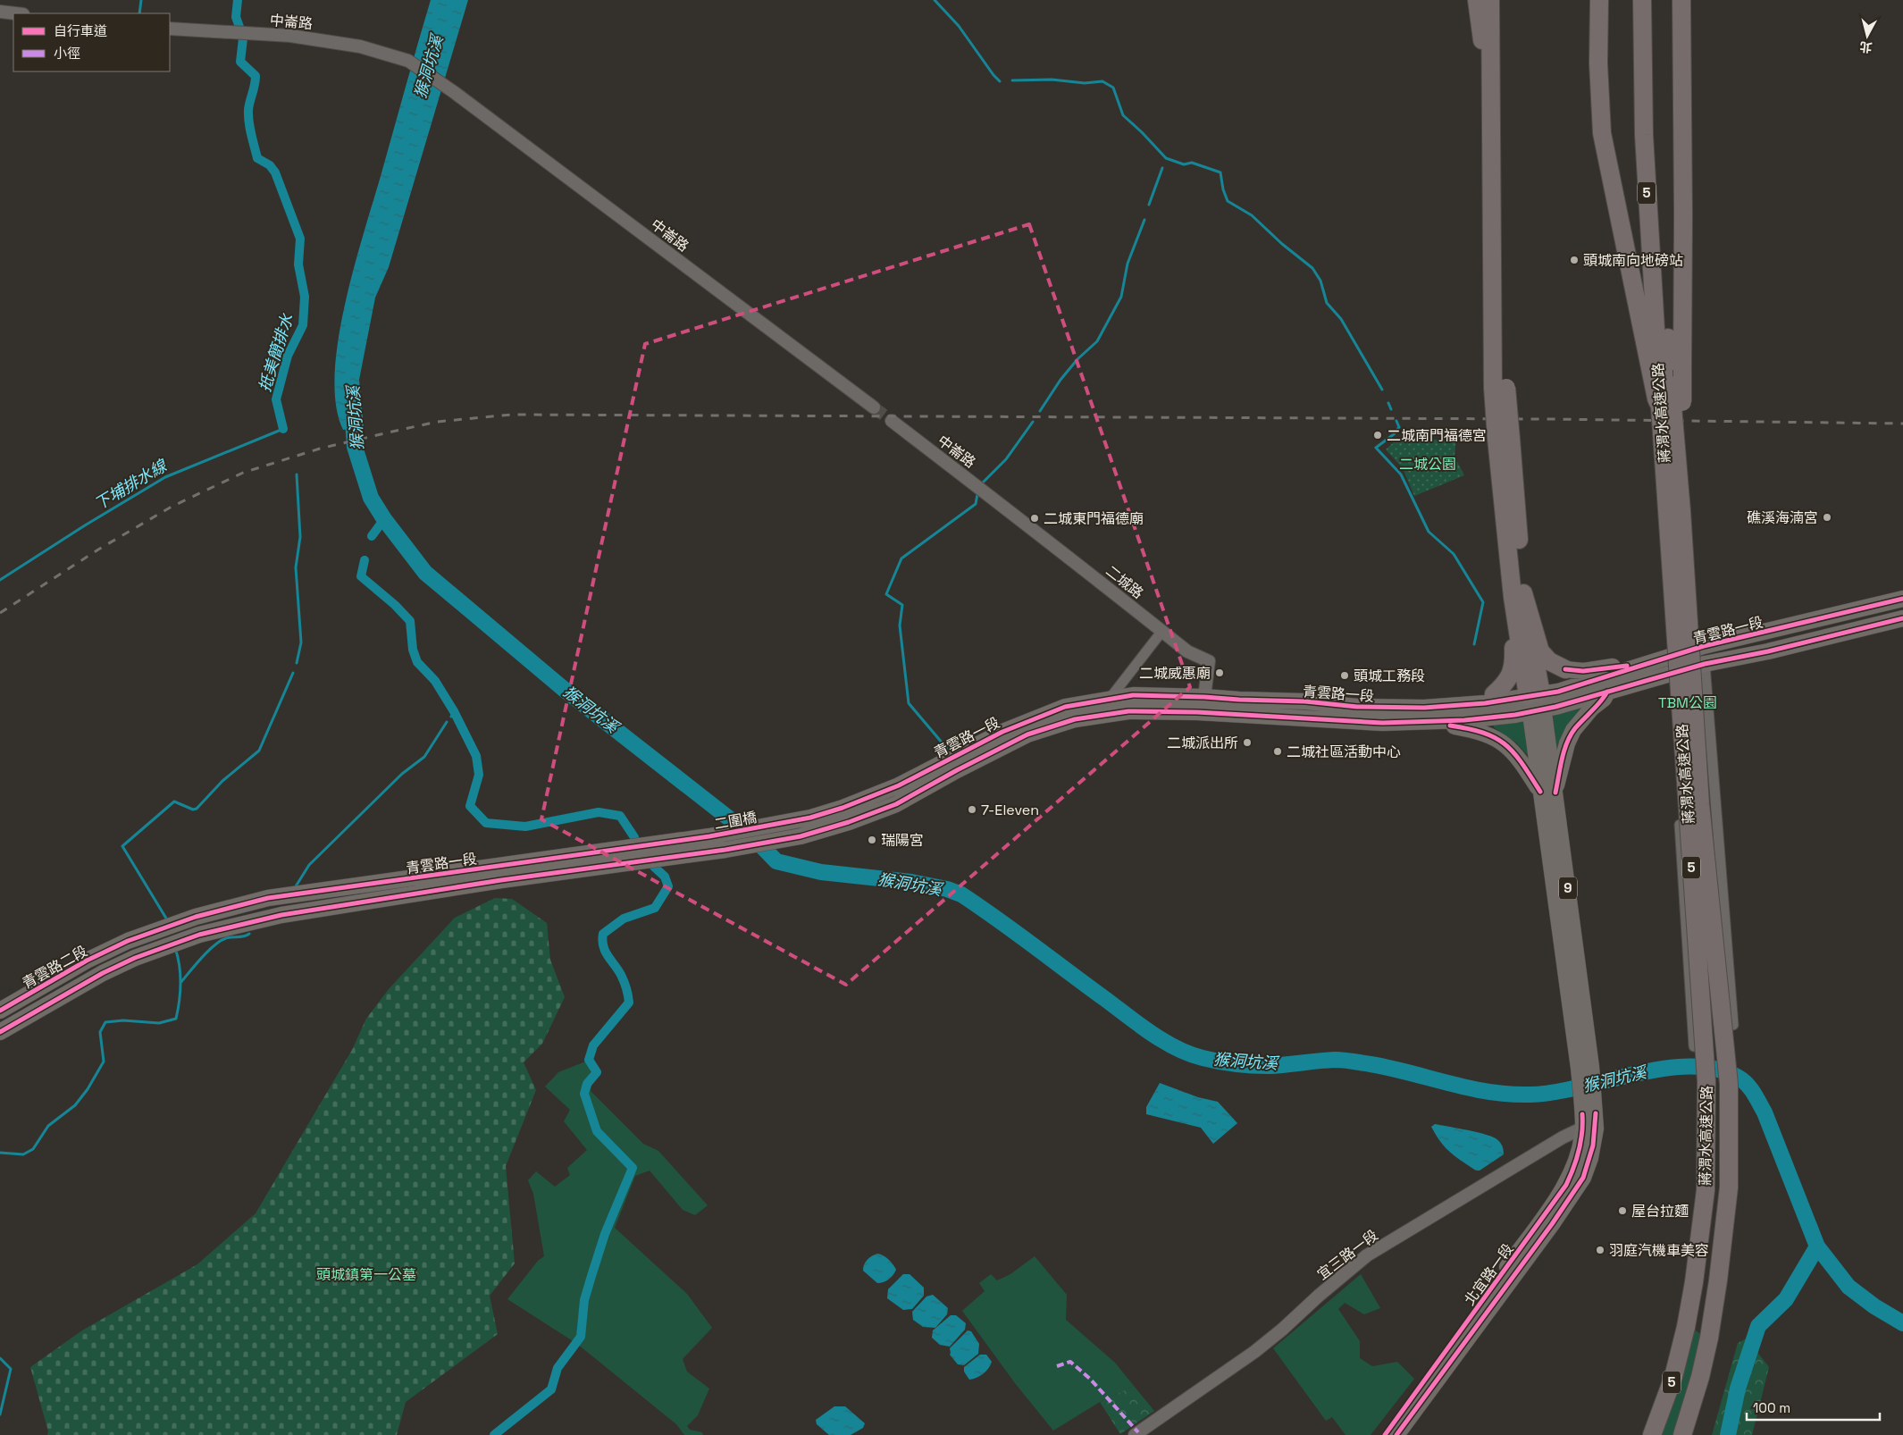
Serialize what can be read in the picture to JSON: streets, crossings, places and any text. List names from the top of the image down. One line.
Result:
{"streets":{"highway":["5","蔣渭水高速公路"],"main road":["青雲路一段","二圍橋","9","青雲路二段","北宜路一段"],"street":["中崙路","二城路","宜三路一段"]},"crossings":[["中崙路","二城路"],["二城路","青雲路一段"],["青雲路一段","二圍橋"],["青雲路一段","9"],["青雲路一段","青雲路二段"],["9","宜三路一段"],["9","北宜路一段"],["宜三路一段","北宜路一段"]],"water":["猴洞坑溪","抵美簡排水","下埔排水線"],"parks":["二城公園","TBM公園","頭城鎮第一公墓"],"places":["頭城南向地磅站","二城南門福德宮","礁溪海湳宮","二城東門福德廟","二城威惠廟","頭城工務段","二城派出所","二城社區活動中心","7-Eleven","瑞陽宮","屋台拉麵","羽庭汽機車美容"],"legend":["自行車道","小徑"],"scale_bar":"100 m","north":"bottom"}
